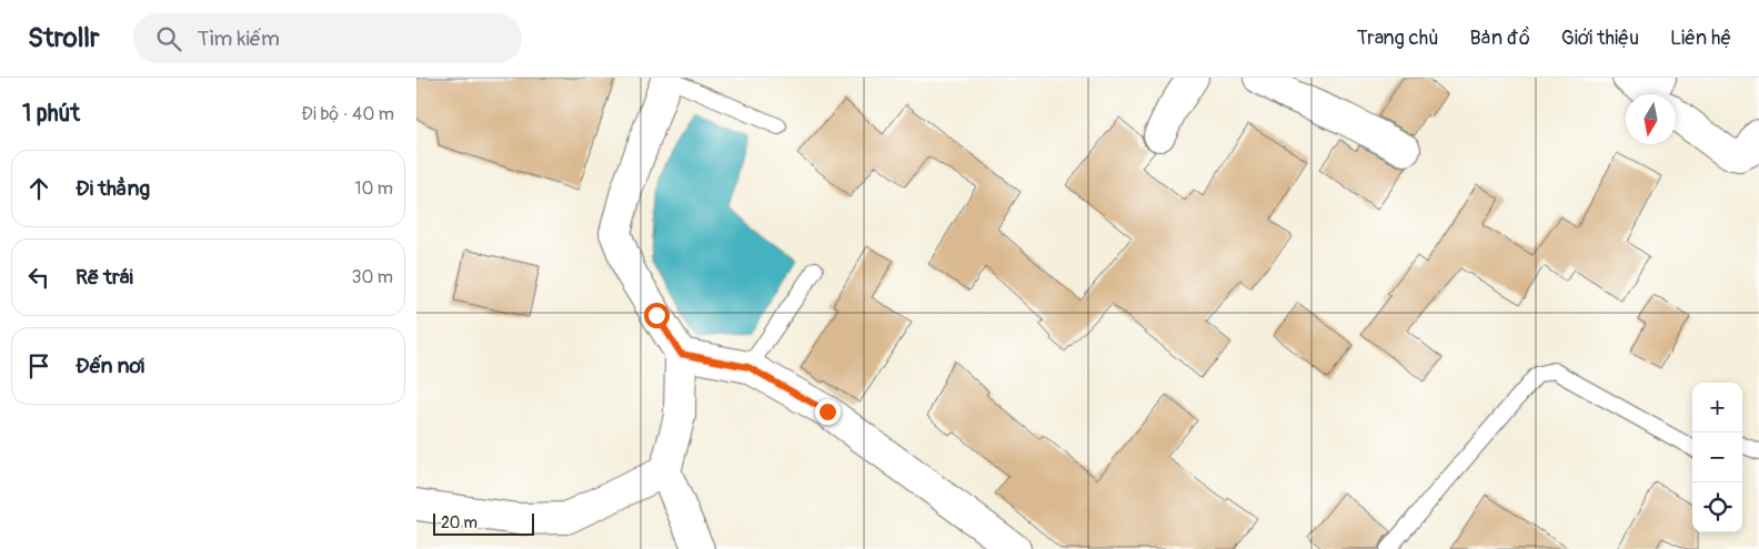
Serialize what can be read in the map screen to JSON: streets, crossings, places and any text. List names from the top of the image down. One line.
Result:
{"scale_bar":"20 m","north":"bottom","page":{"header":"Strollr","search":"Tìm kiếm","nav":["Trang chủ","Bản đồ","Giới thiệu","Liên hệ"],"heading":["1 phút","Đi bộ · 40 m"],"list":[["Đi thẳng","10 m"],["Rẽ trái","30 m"],"Đến nơi"],"map_buttons":["+","−"],"scale":"20 m"}}
